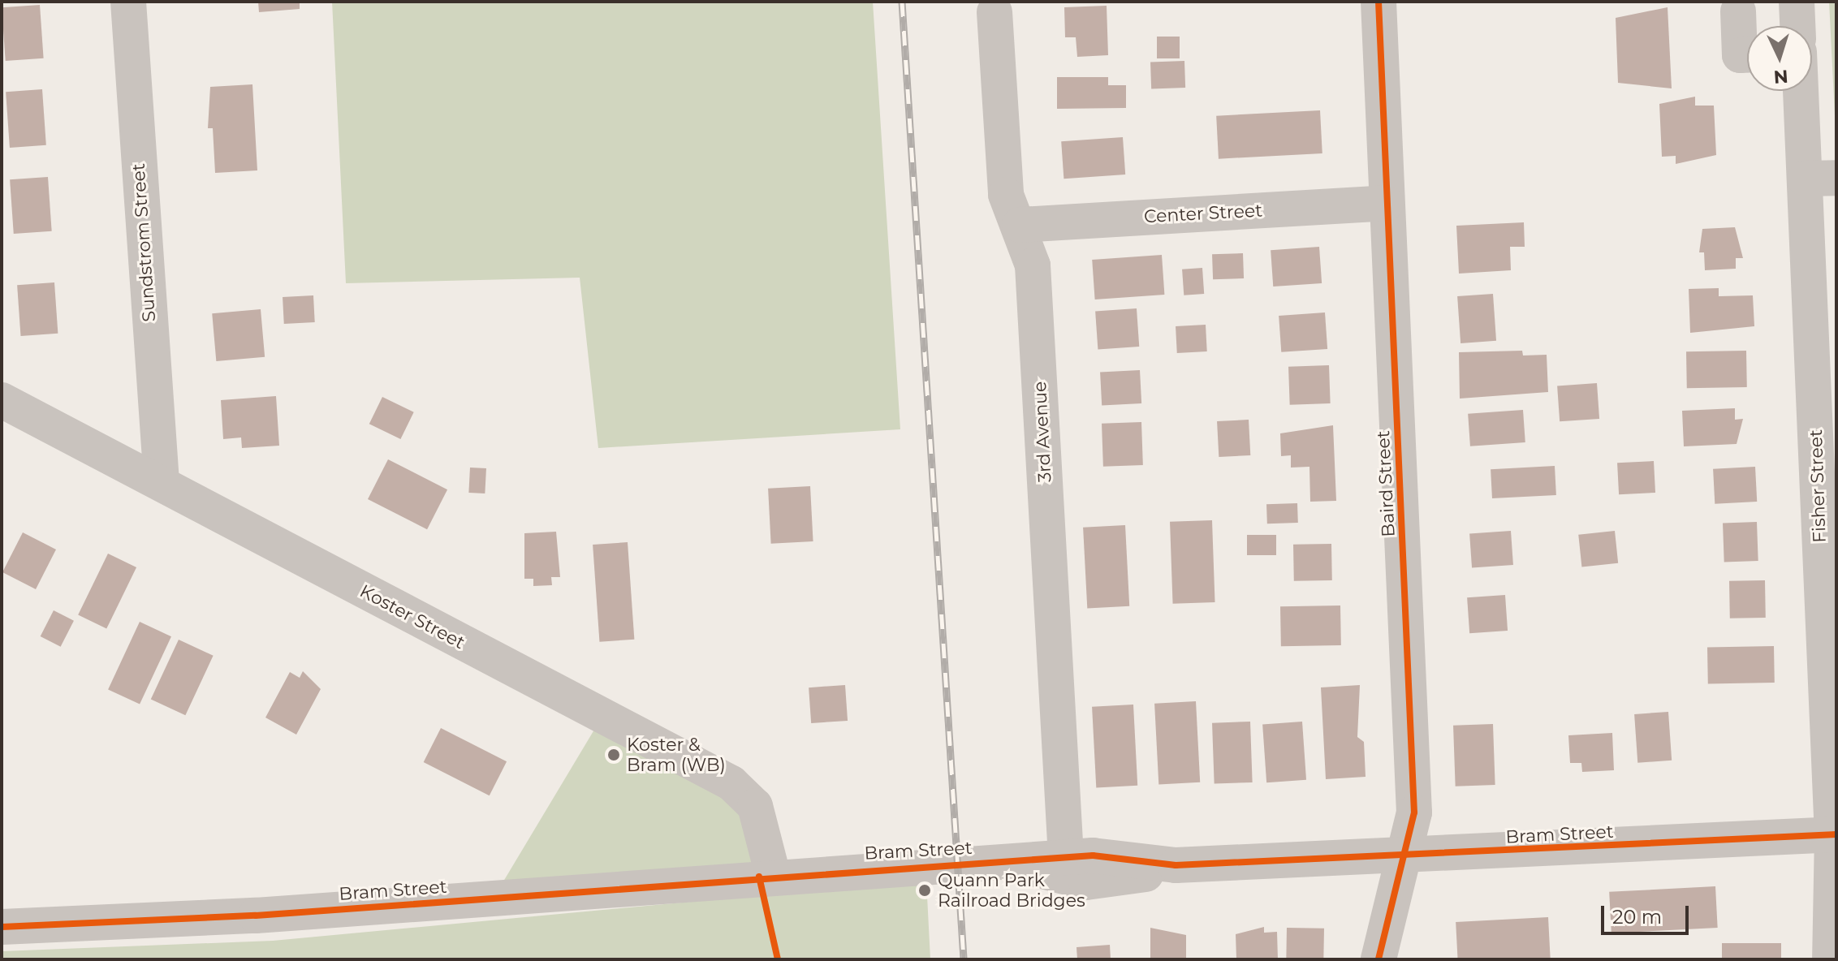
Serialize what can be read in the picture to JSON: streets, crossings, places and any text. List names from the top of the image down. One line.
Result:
{"streets":{"street":["Center Street","Sundstrom Street","3rd Avenue","Baird Street","Fisher Street","Koster Street","Bram Street"]},"crossings":[["Center Street","3rd Avenue"],["Center Street","Baird Street"],["Sundstrom Street","Koster Street"],["3rd Avenue","Bram Street"],["Baird Street","Bram Street"],["Fisher Street","Bram Street"],["Koster Street","Bram Street"]],"places":["Koster & Bram (WB)","Quann Park Railroad Bridges"],"scale_bar":"20 m","north":"bottom"}
